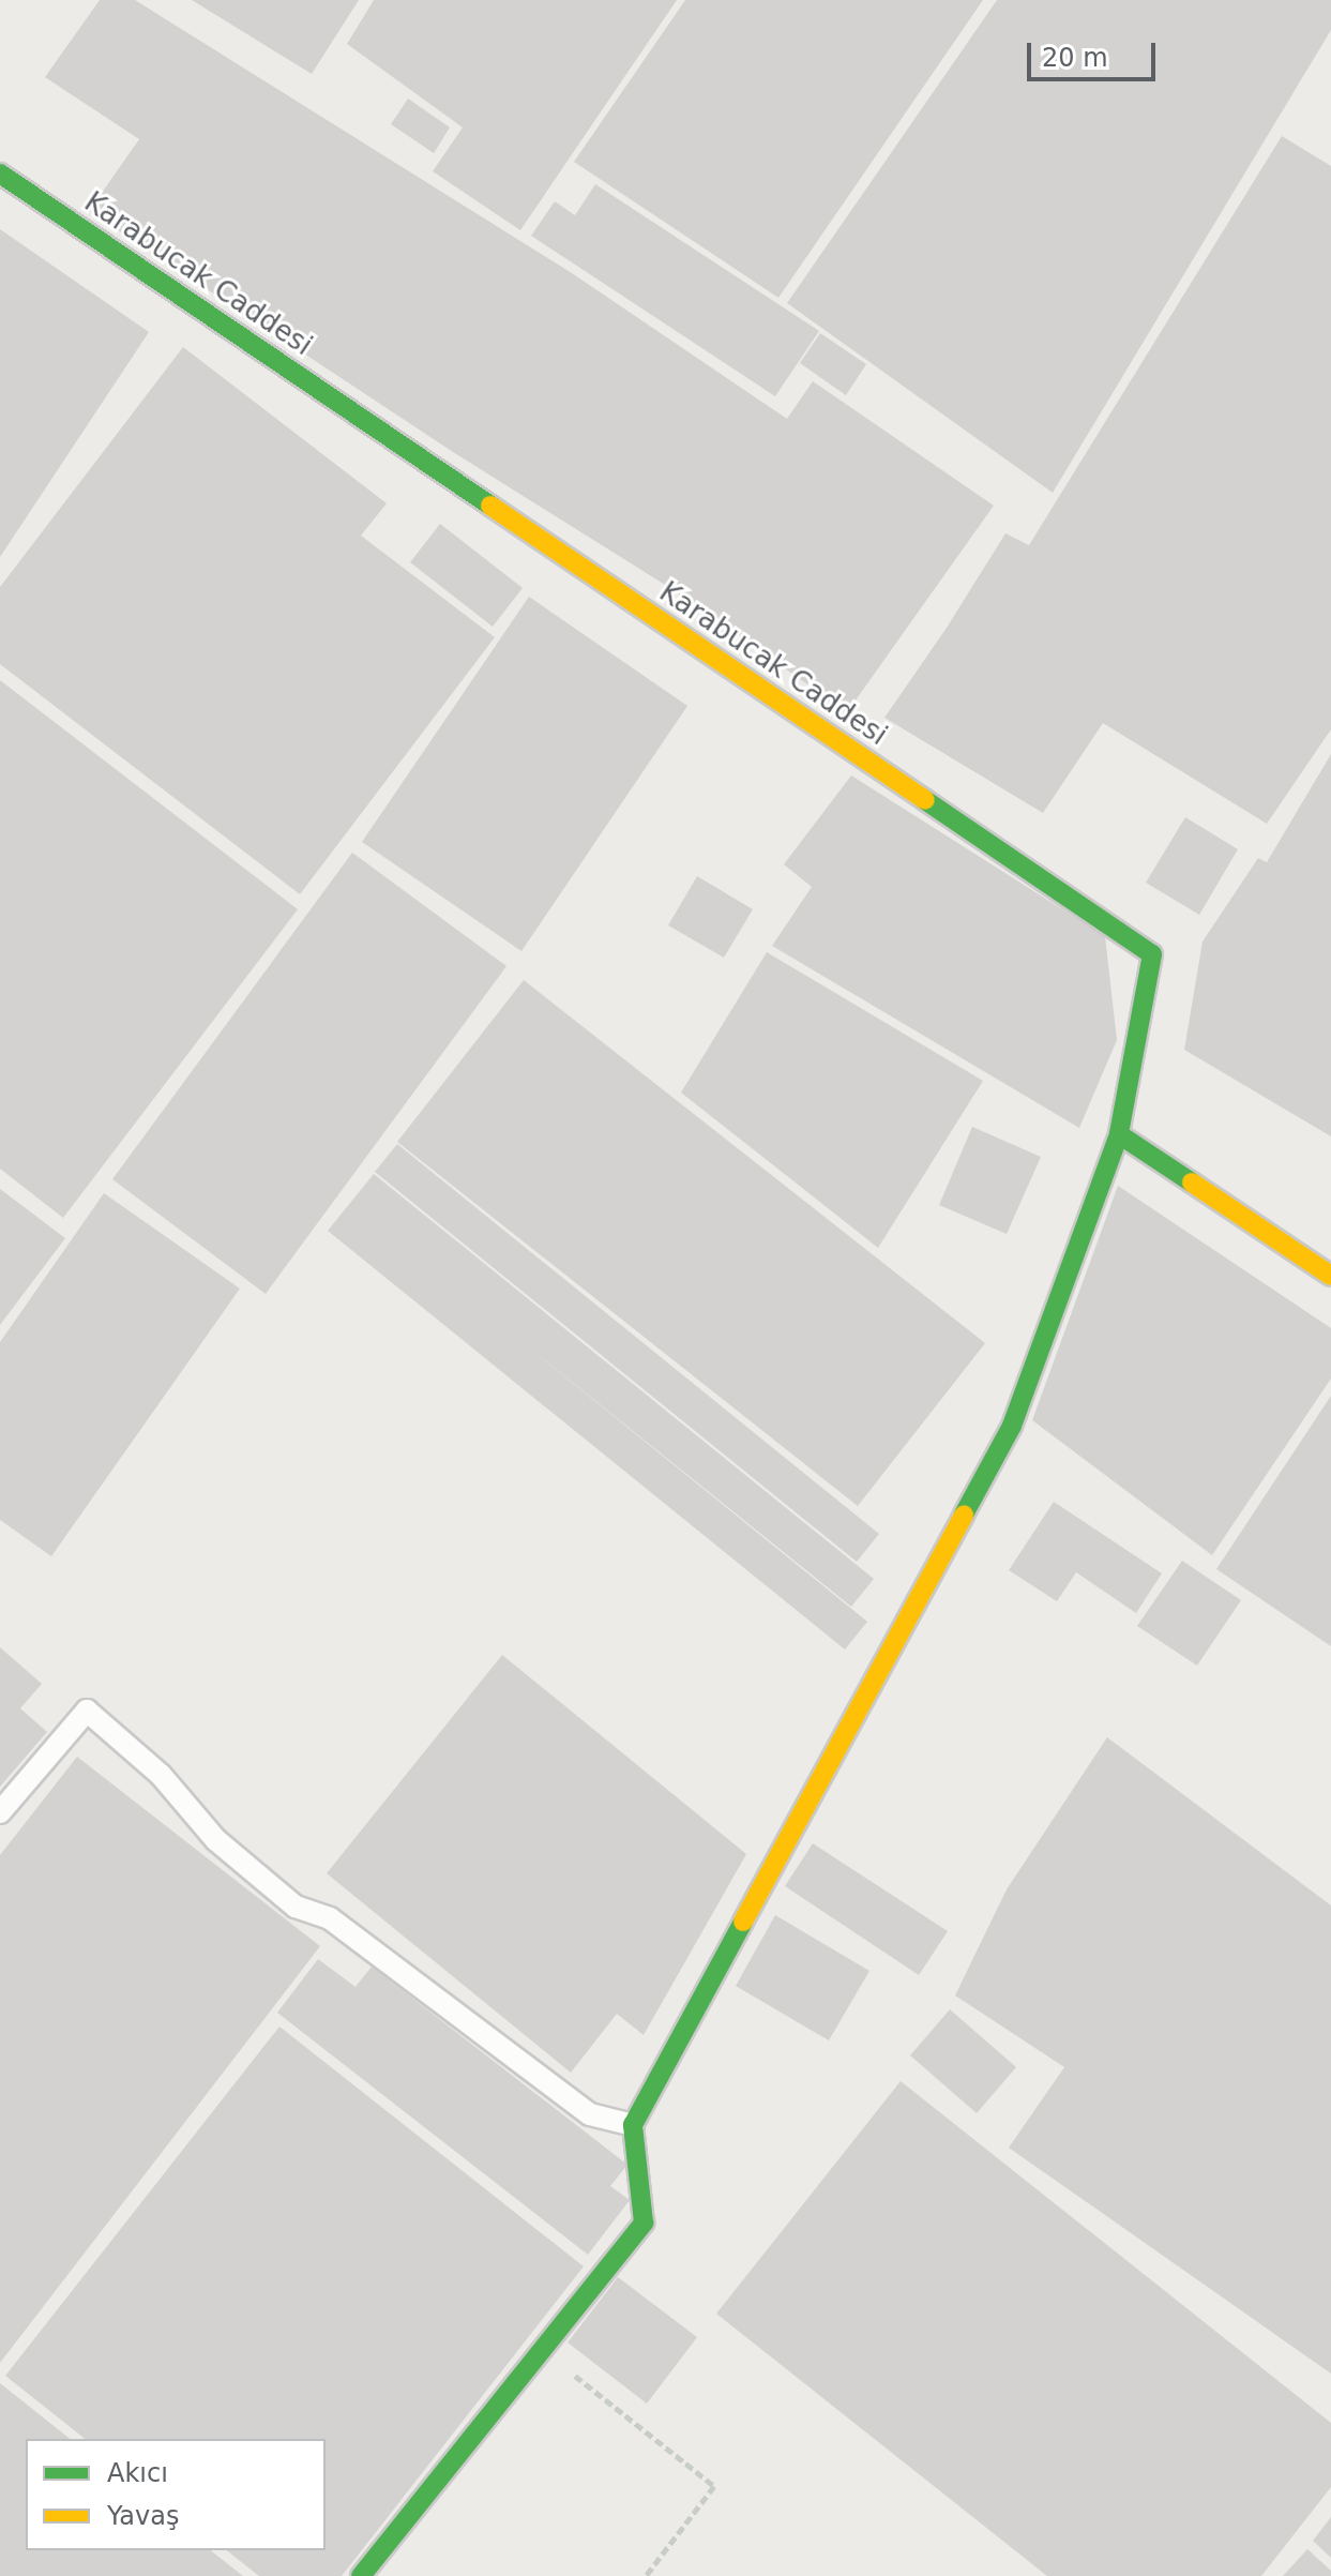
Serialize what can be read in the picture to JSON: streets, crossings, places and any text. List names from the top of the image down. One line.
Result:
{"streets":{"street":["Karabucak Caddesi"]},"legend":["Akıcı","Yavaş"],"scale_bar":"20 m"}
